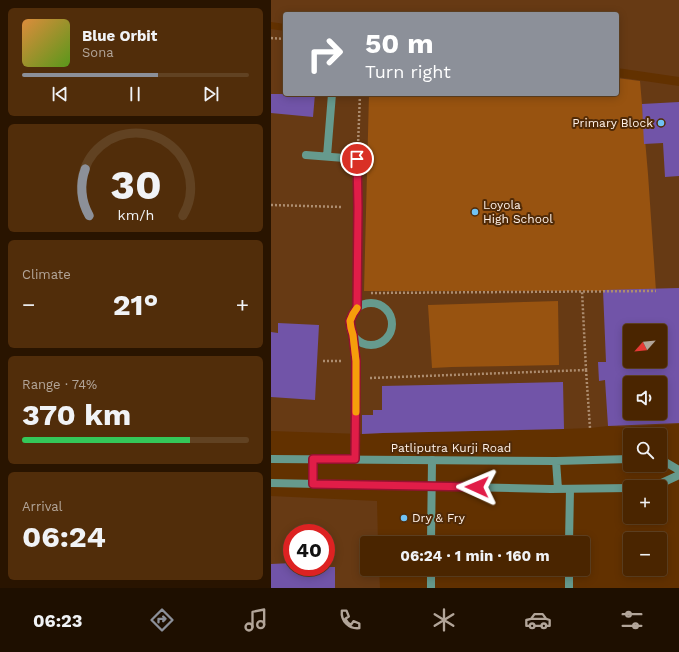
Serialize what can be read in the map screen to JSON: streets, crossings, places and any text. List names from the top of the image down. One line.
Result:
{"streets":{"street":["Patliputra Kurji Road"]},"places":["Primary Block","Loyola High School","Dry & Fry"],"north":"bottom left","page":{"turn":["50 m","Turn right"],"song":["Blue Orbit","Sona"],"tile":["Climate",["Range · 74%","370 km"],["Arrival","06:24"]],"heat":["−","21°","+"],"map_buttons":["+","−"],"limit":"40","trip":"06:24 · 1 min · 160 m","tabs":"06:23","gauge":["30","km/h"]}}
